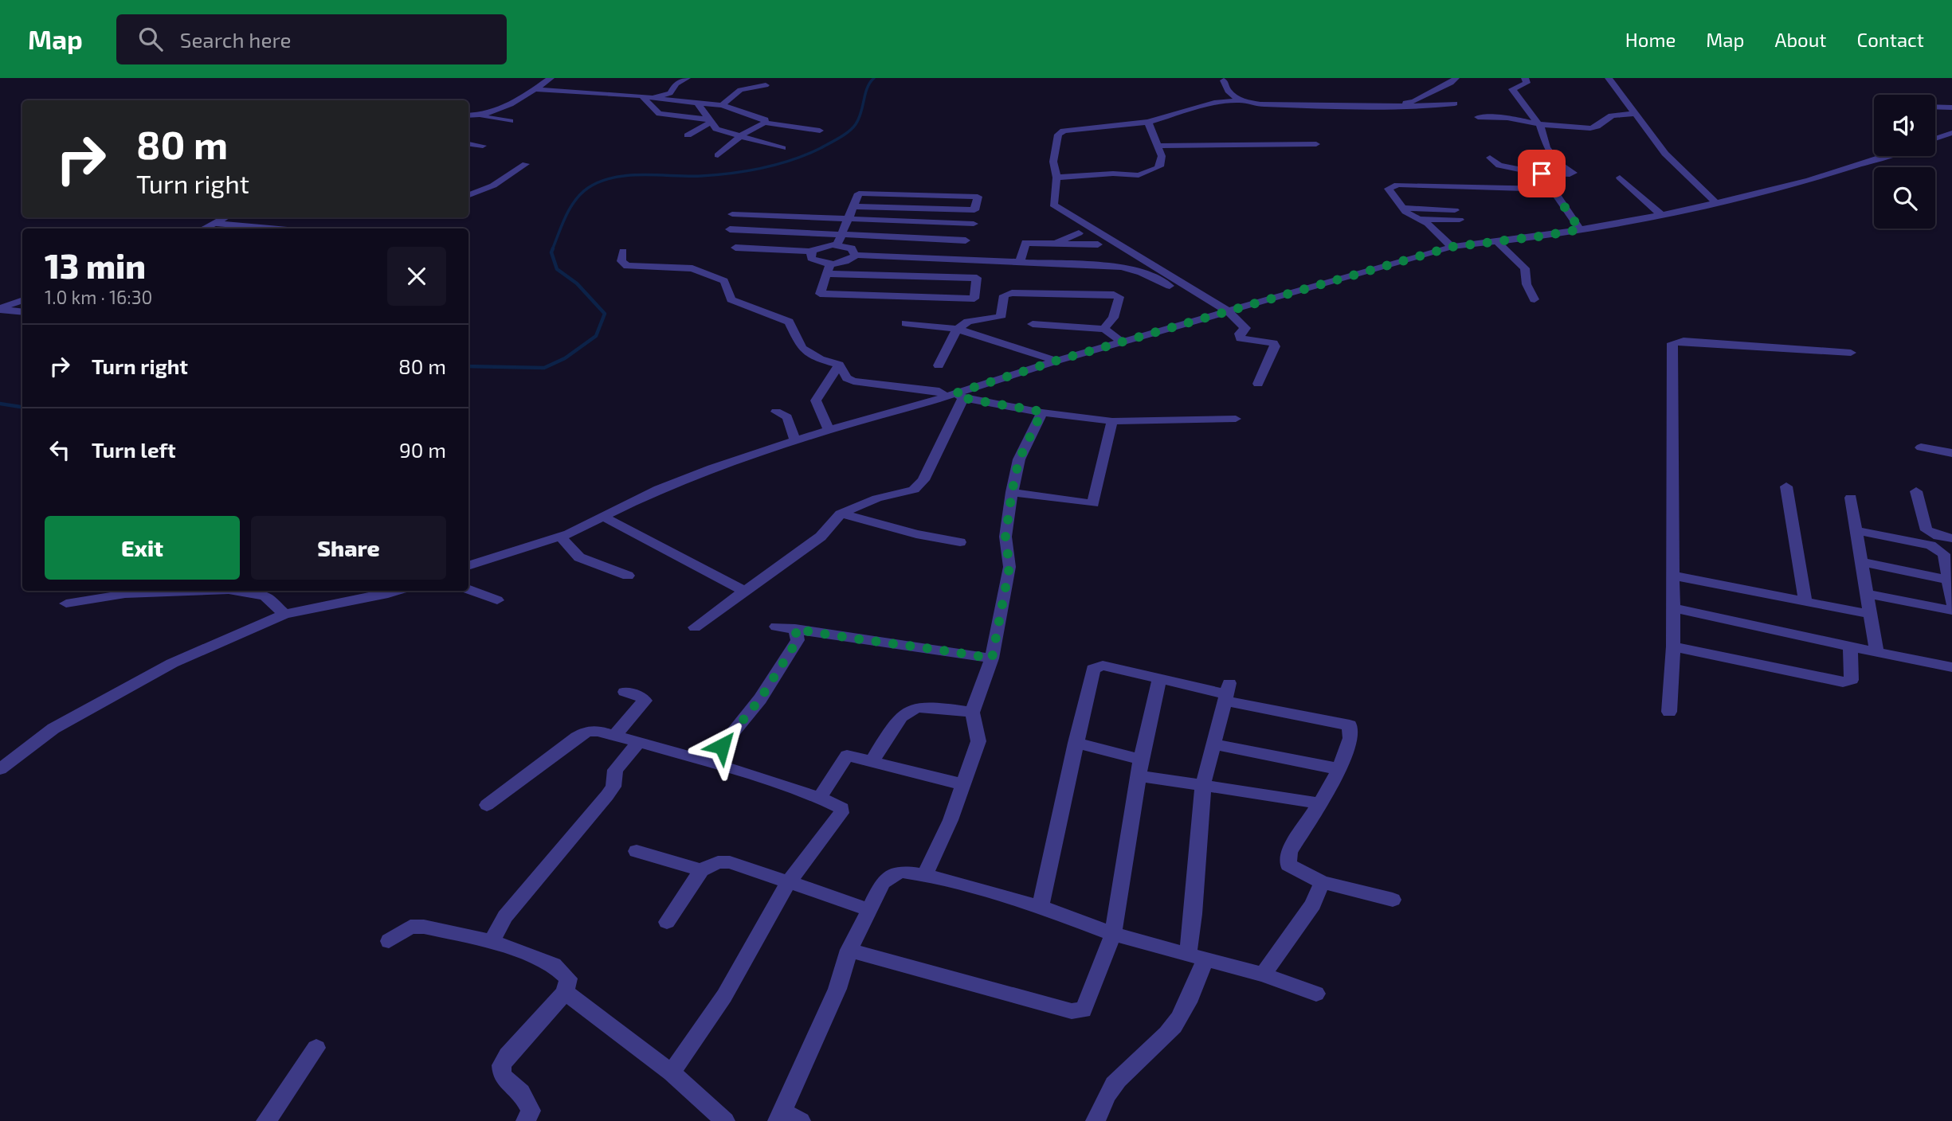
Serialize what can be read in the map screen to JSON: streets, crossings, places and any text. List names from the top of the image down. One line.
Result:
{"page":{"header":"Map","search":"Search here","nav":["Home","Map","About","Contact"],"turn":["80 m","Turn right"],"heading":["13 min","1.0 km · 16:30"],"list":[{"name":"Turn right","value":"80 m"},{"name":"Turn left","value":"90 m"}],"buttons":["Exit","Share"]}}
